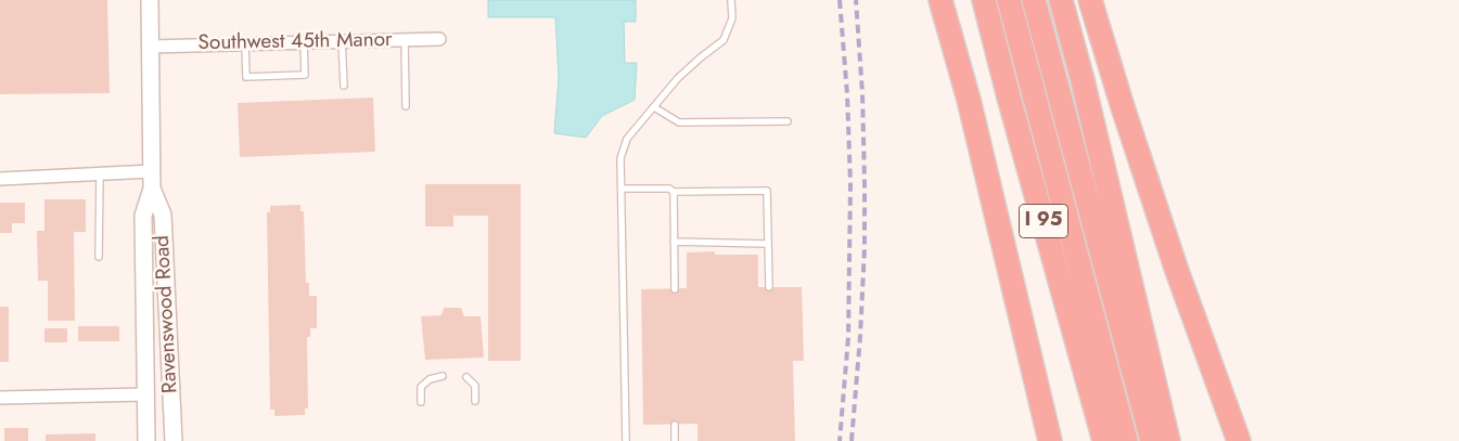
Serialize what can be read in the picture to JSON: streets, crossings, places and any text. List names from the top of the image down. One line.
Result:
{"streets":{"highway":["I 95"],"street":["Southwest 45th Manor","Ravenswood Road"]},"crossings":[["Southwest 45th Manor","Ravenswood Road"]]}
